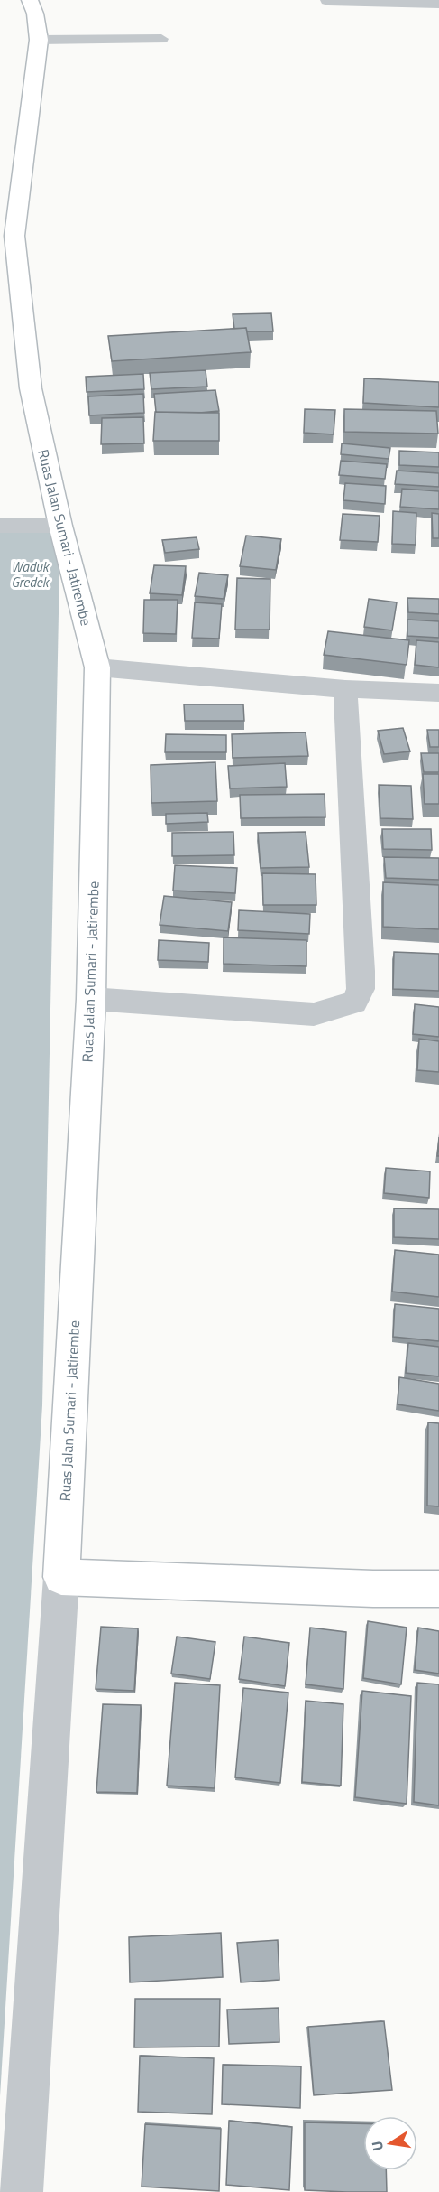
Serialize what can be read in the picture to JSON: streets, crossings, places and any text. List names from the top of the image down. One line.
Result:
{"streets":{"main road":["Ruas Jalan Sumari - Jatirembe"]},"water":["Waduk Gredek"],"north":"left"}
